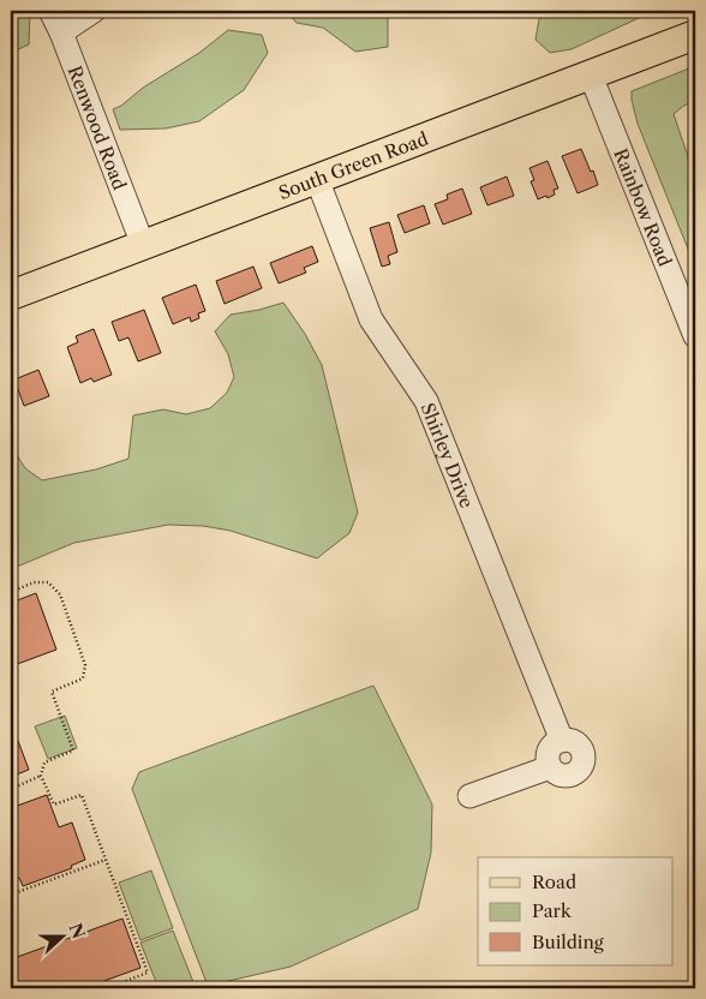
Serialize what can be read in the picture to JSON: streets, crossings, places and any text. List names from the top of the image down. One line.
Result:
{"streets":{"main road":["South Green Road"],"street":["Renwood Road","Rainbow Road","Shirley Drive"]},"crossings":[["Renwood Road","South Green Road"],["South Green Road","Rainbow Road"],["South Green Road","Shirley Drive"]],"legend":["Road","Park","Building"],"north":"right"}
